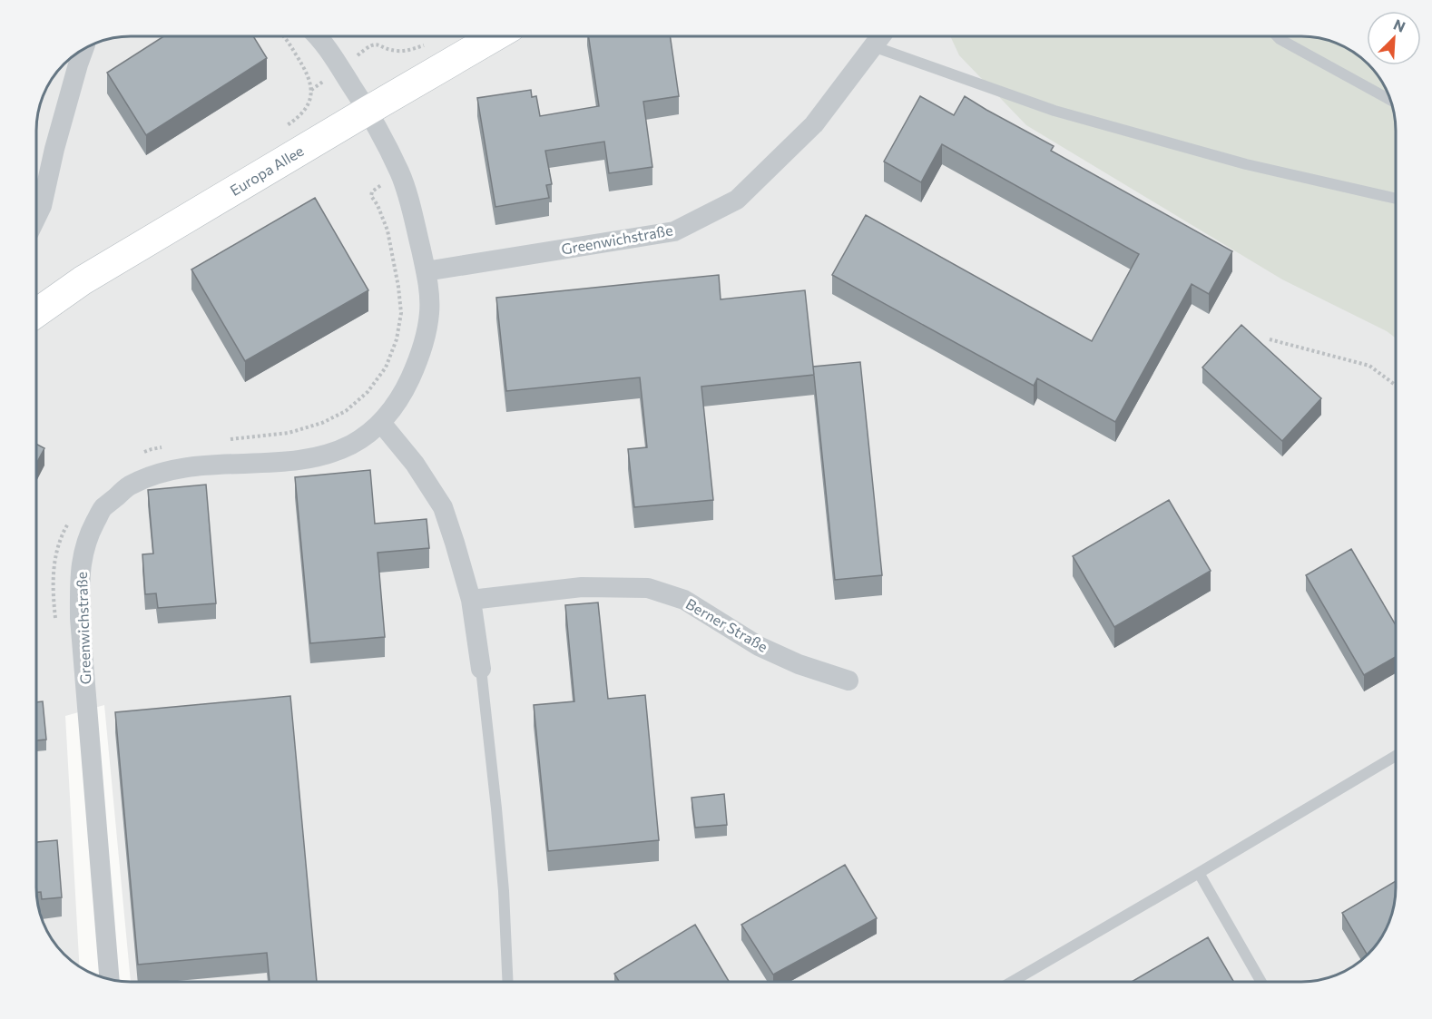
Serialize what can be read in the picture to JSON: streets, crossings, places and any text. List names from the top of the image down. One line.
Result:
{"streets":{"main road":["Europa Allee"],"street":["Greenwichstraße","Berner Straße"]},"crossings":[["Europa Allee","Greenwichstraße"]],"north":"top right"}
